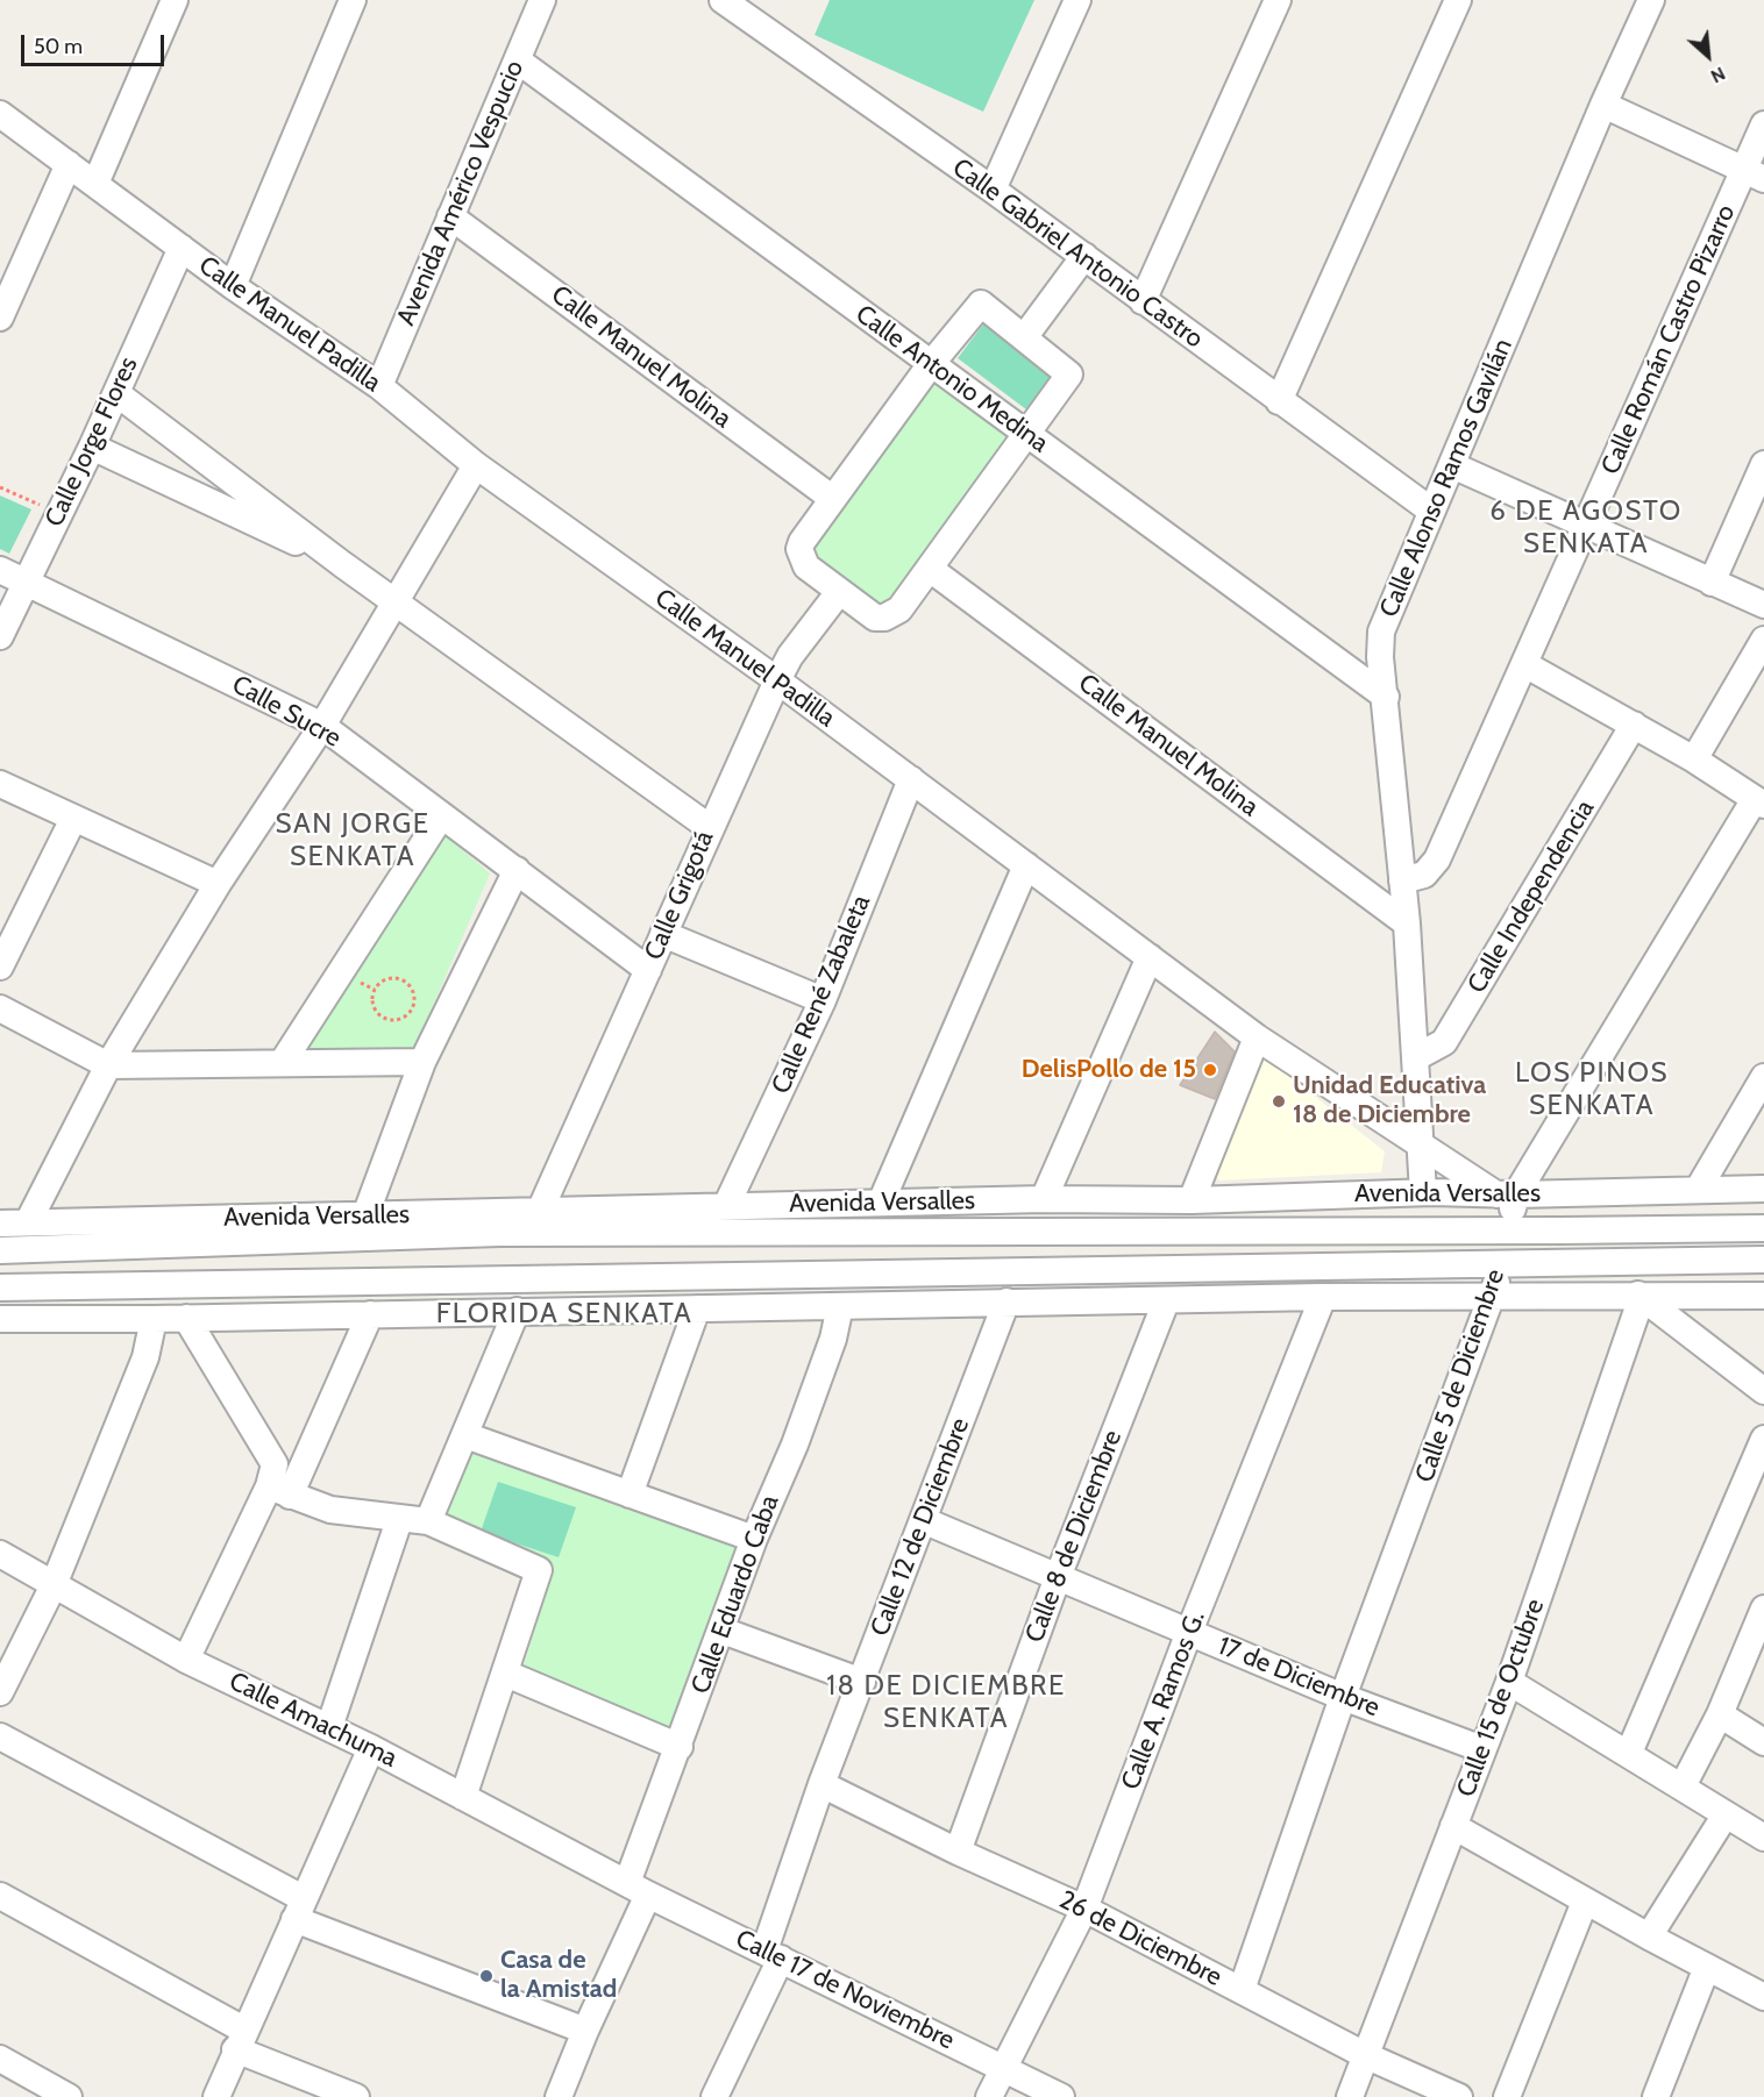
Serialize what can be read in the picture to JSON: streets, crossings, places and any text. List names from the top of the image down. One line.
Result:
{"streets":{"street":["Avenida Américo Vespucio","Calle Gabriel Antonio Castro","Calle Manuel Padilla","Calle Román Castro Pizarro","Calle Manuel Molina","Calle Antonio Medina","Calle Jorge Flores","Calle Alonso Ramos Gavilán","Calle Sucre","Calle Grigotá","Calle Independencia","Calle René Zabaleta","Avenida Versalles","Calle 5 de Diciembre","Calle 12 de Diciembre","Calle 8 de Diciembre","Calle Eduardo Caba","17 de Diciembre","Calle 15 de Octubre","Calle A. Ramos G.","Calle Amachuma","26 de Diciembre","Calle 17 de Noviembre"]},"crossings":[["Avenida Américo Vespucio","Calle Manuel Padilla"],["Avenida Américo Vespucio","Calle Manuel Molina"],["Avenida Américo Vespucio","Calle Antonio Medina"],["Calle Gabriel Antonio Castro","Calle Alonso Ramos Gavilán"],["Calle Manuel Padilla","Calle Jorge Flores"],["Calle Manuel Padilla","Calle Alonso Ramos Gavilán"],["Calle Manuel Padilla","Calle Grigotá"],["Calle Manuel Padilla","Calle René Zabaleta"],["Calle Manuel Padilla","Avenida Versalles"],["Calle Manuel Padilla","Calle 5 de Diciembre"],["Calle Román Castro Pizarro","Calle Alonso Ramos Gavilán"],["Calle Manuel Molina","Calle Alonso Ramos Gavilán"],["Calle Antonio Medina","Calle Alonso Ramos Gavilán"],["Calle Jorge Flores","Calle Sucre"],["Calle Alonso Ramos Gavilán","Calle Independencia"],["Calle Alonso Ramos Gavilán","Avenida Versalles"],["Calle Sucre","Calle Grigotá"],["Calle Grigotá","Avenida Versalles"],["Calle René Zabaleta","Avenida Versalles"],["Avenida Versalles","Calle 5 de Diciembre"],["Calle 5 de Diciembre","17 de Diciembre"],["Calle 5 de Diciembre","26 de Diciembre"],["Calle 12 de Diciembre","17 de Diciembre"],["Calle 12 de Diciembre","26 de Diciembre"],["Calle 12 de Diciembre","Calle 17 de Noviembre"],["Calle 8 de Diciembre","17 de Diciembre"],["Calle 8 de Diciembre","26 de Diciembre"],["Calle Eduardo Caba","Calle Amachuma"],["Calle Eduardo Caba","Calle 17 de Noviembre"],["17 de Diciembre","Calle 15 de Octubre"],["17 de Diciembre","Calle A. Ramos G."],["Calle 15 de Octubre","26 de Diciembre"],["Calle A. Ramos G.","26 de Diciembre"],["Calle A. Ramos G.","Calle 17 de Noviembre"],["Calle Amachuma","Calle 17 de Noviembre"]],"districts":["6 DE AGOSTO SENKATA","SAN JORGE SENKATA","LOS PINOS SENKATA","FLORIDA SENKATA","18 DE DICIEMBRE SENKATA"],"places":["DelisPollo de 15","Unidad Educativa 18 de Diciembre","Casa de la Amistad"],"scale_bar":"50 m","north":"bottom right"}
